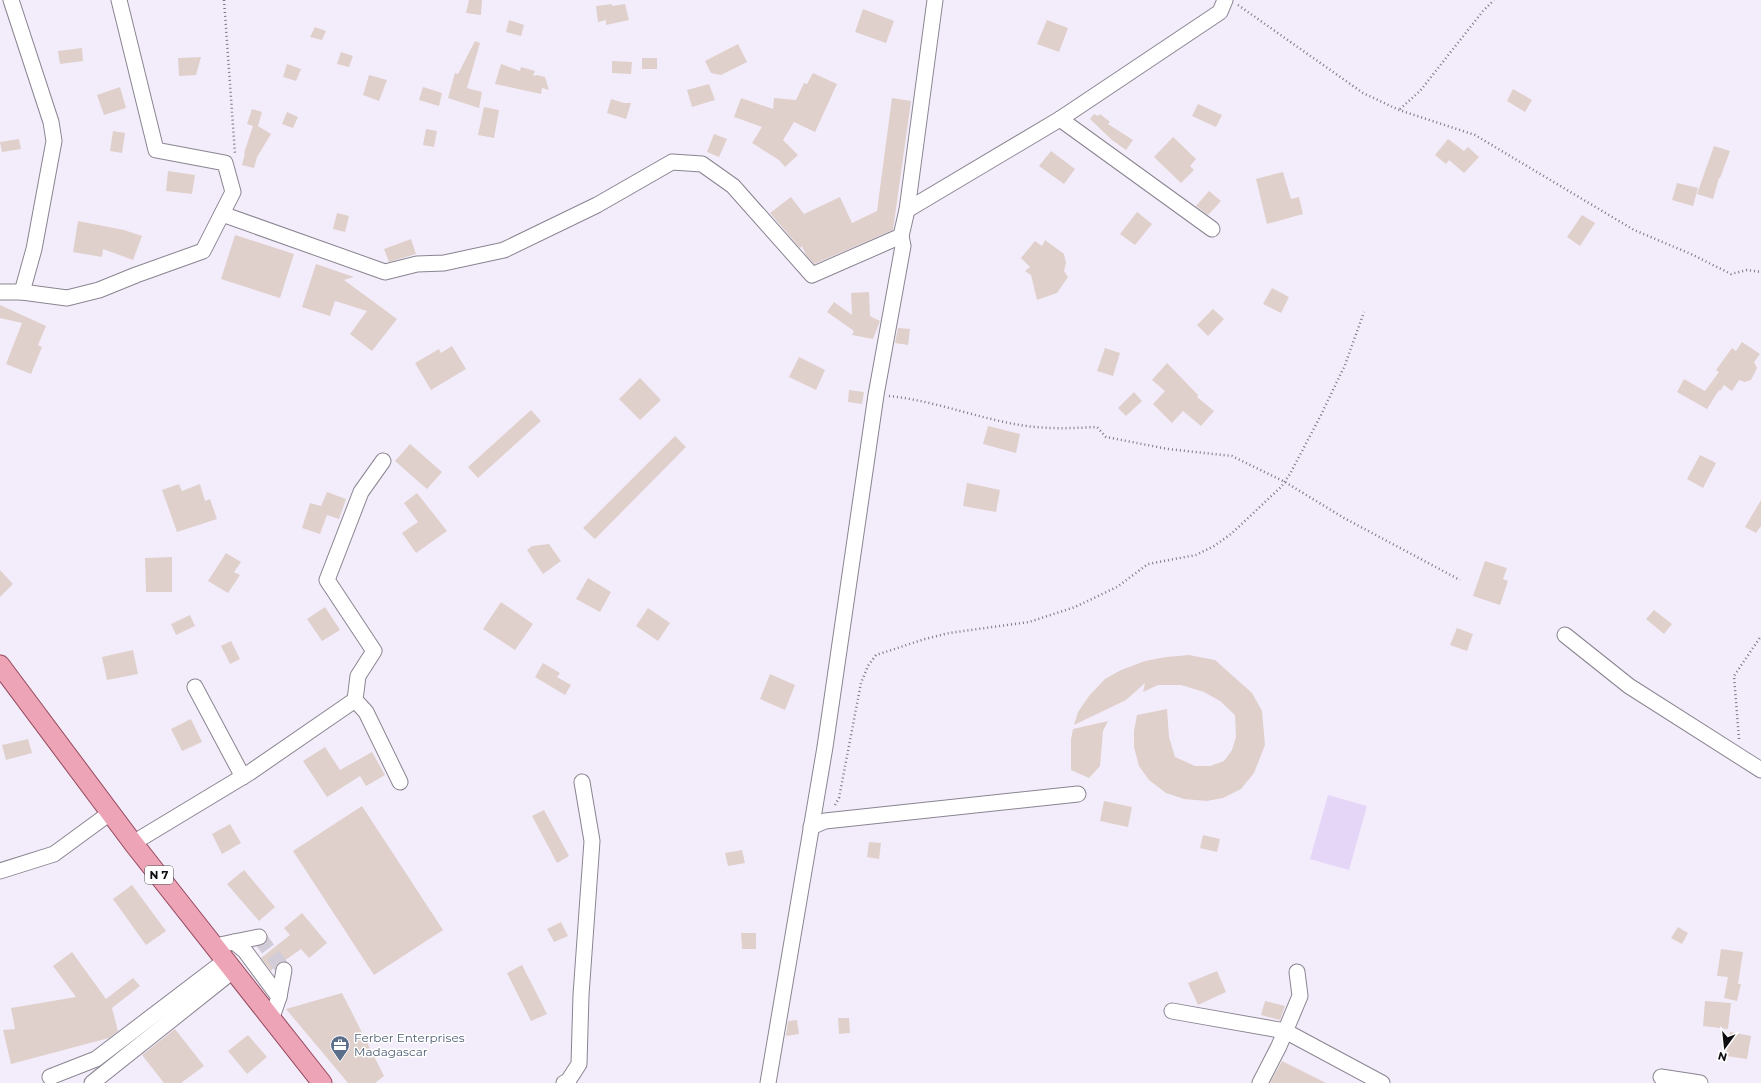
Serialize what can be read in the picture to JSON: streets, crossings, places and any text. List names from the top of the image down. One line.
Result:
{"streets":{"main road":["N 7"]},"places":{"office":["Ferber Enterprises Madagascar"]},"north":"bottom"}
